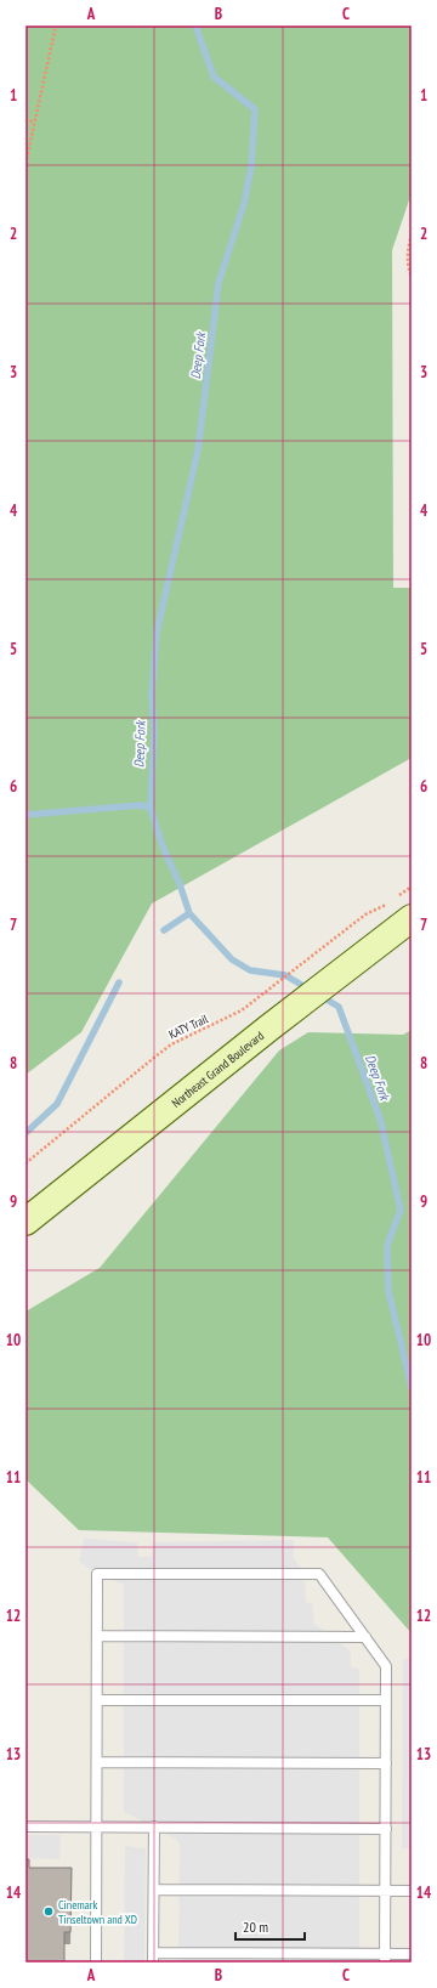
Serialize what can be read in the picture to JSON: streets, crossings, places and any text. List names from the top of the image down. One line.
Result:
{"streets":{"street":["Northeast Grand Boulevard"],"path":["KATY Trail"]},"water":["Deep Fork"],"places":["Cinemark Tinseltown and XD"],"scale_bar":"20 m","grid":{"columns":["A","B","C"],"rows":["1","2","3","4","5","6","7","8","9","10","11","12","13","14"]}}
